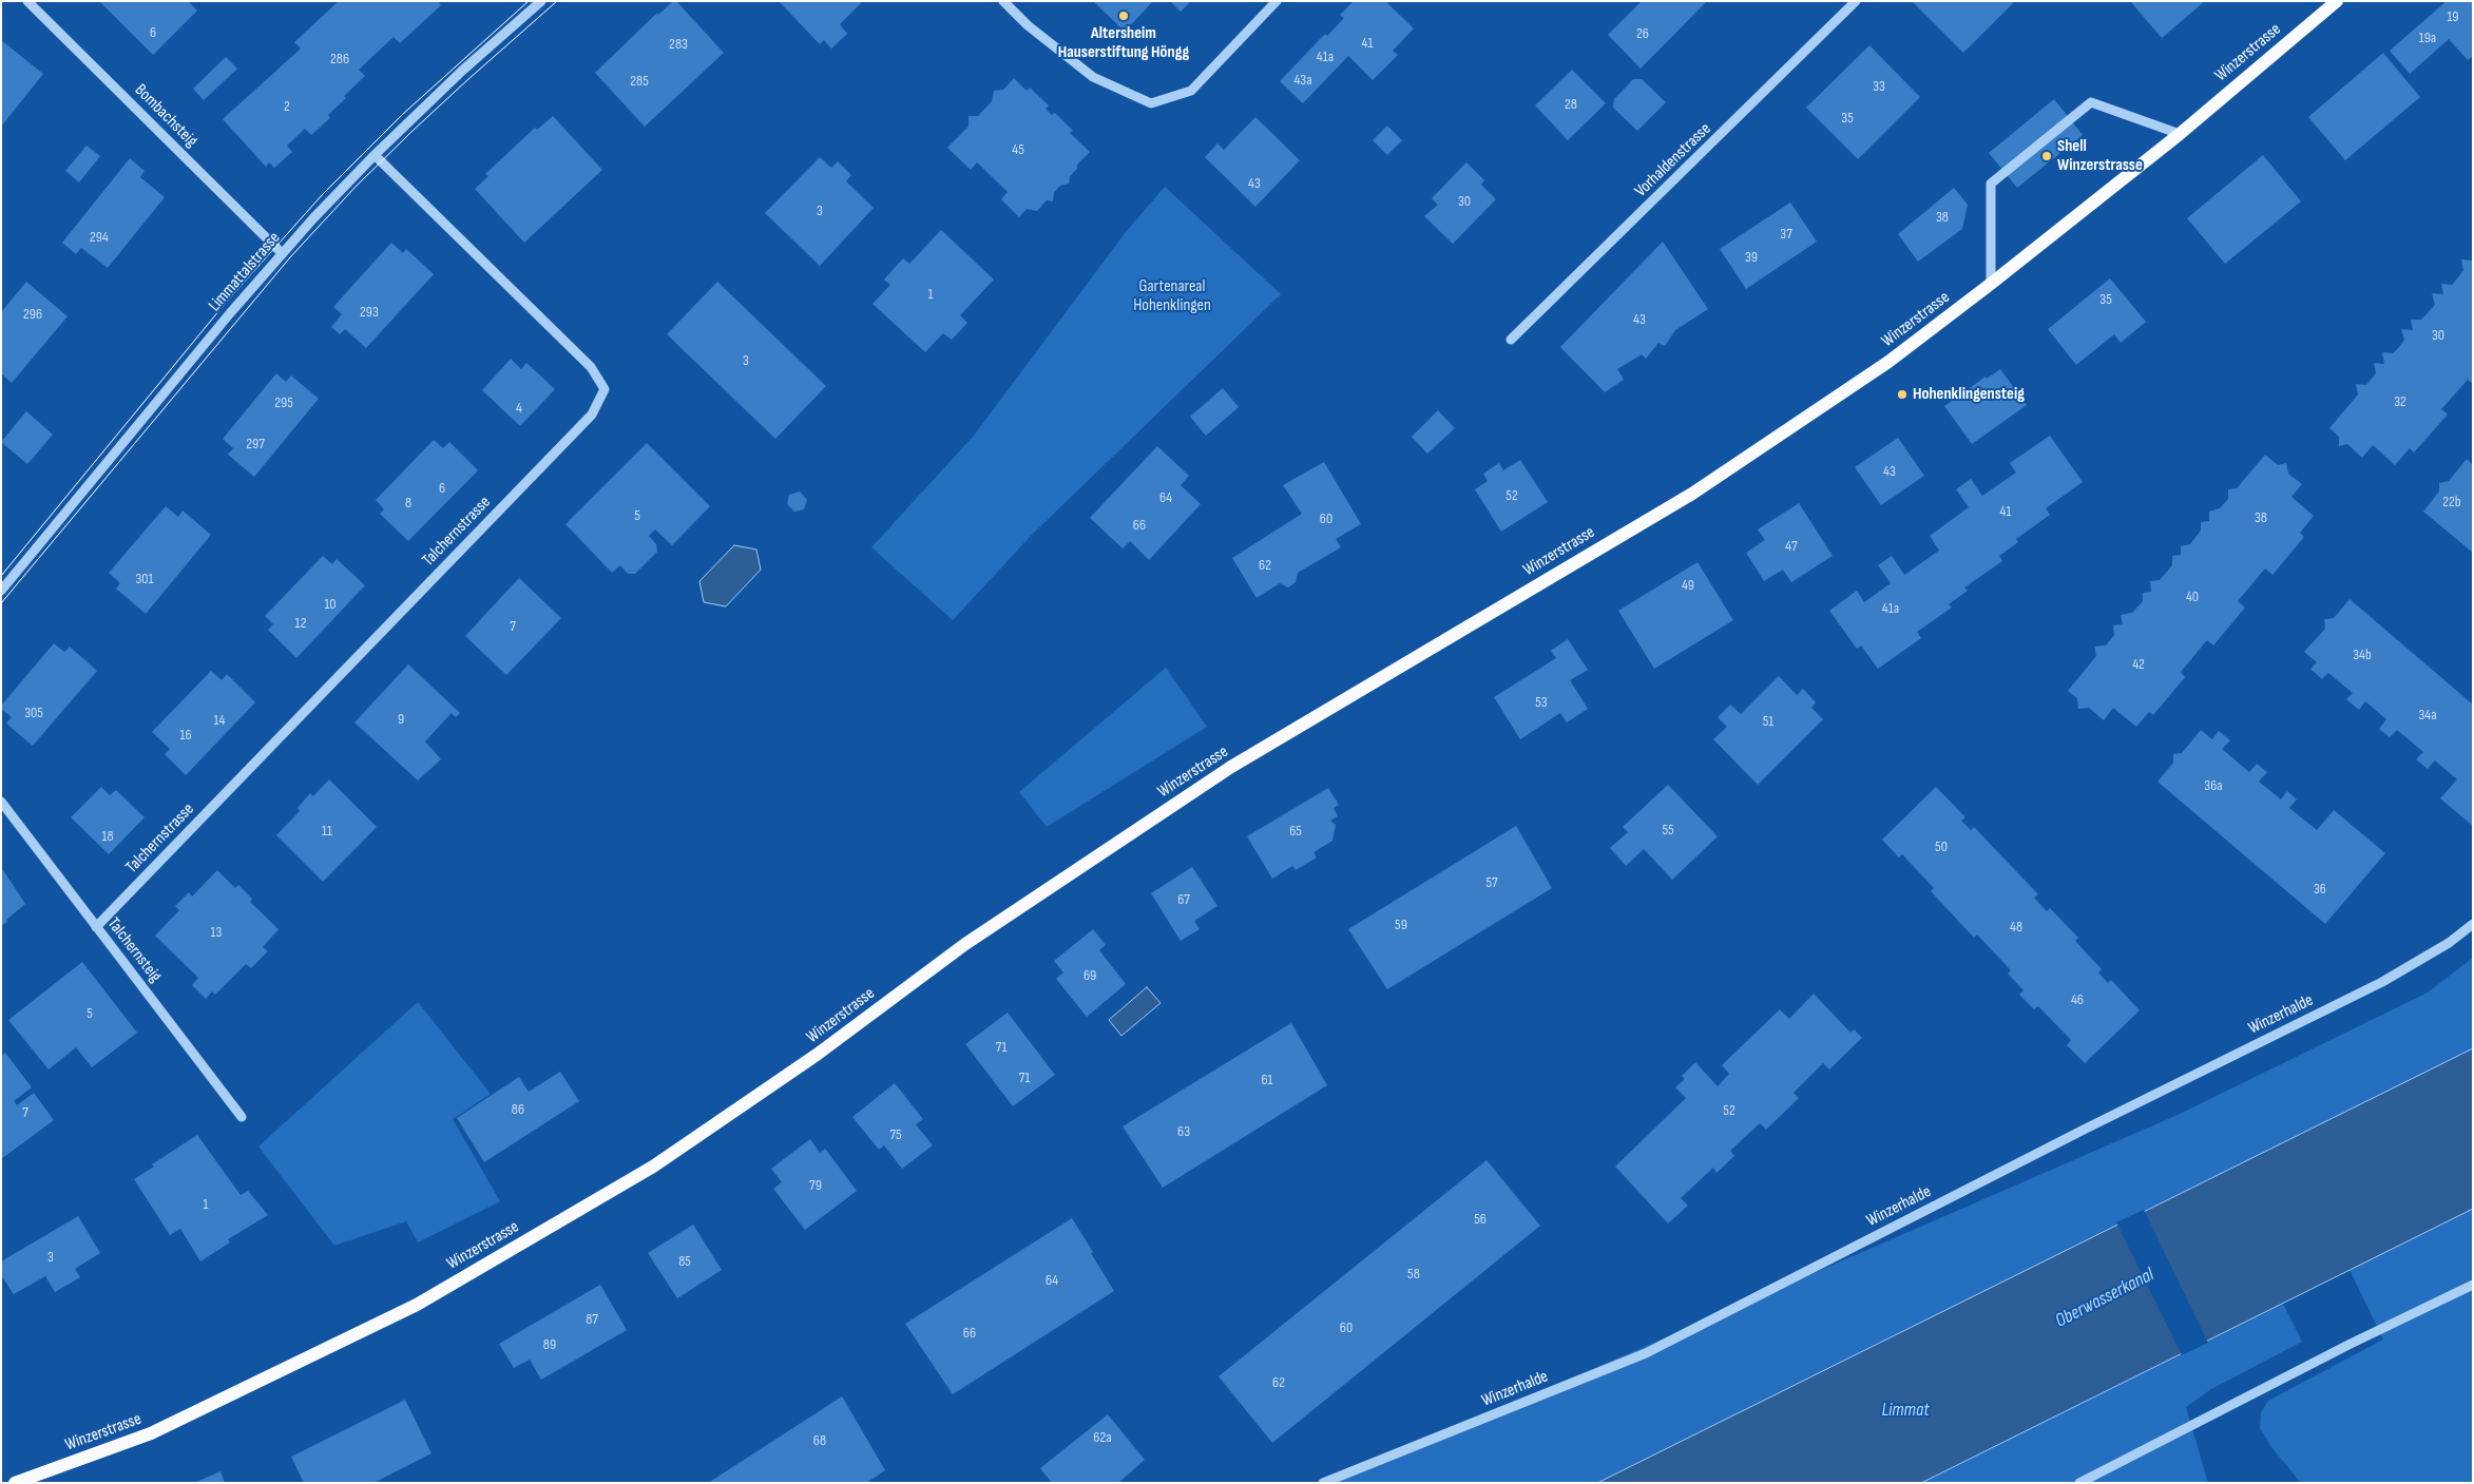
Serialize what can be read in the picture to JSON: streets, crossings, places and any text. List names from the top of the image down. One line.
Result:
{"streets":{"main road":["Winzerstrasse"],"street":["Bombachsteig","Vorhaldenstrasse","Limmattalstrasse","Talchernstrasse","Talchernsteig","Winzerhalde"]},"crossings":[["Bombachsteig","Limmattalstrasse"],["Limmattalstrasse","Talchernstrasse"],["Talchernstrasse","Talchernsteig"]],"water":["Oberwasserkanal","Limmat"],"parks":["Gartenareal Hohenklingen"],"places":["Altersheim Hauserstiftung Höngg","Shell Winzerstrasse","Hohenklingensteig"],"house_numbers":["19","6","26","19a","41","283","41a","286","43a","285","33","28","2","35","45","43","30","3","38","37","294","39","1","35","293","296","43","30","3","32","295","4","297","43","6","52","64","22b","8","41","5","38","60","66","47","62","301","49","40","10","41a","12","7","34b","42","53","305","34a","9","14","51","16","36a","55","11","65","18","50","57","36","67","59","48","13","69","46","5","71","71","61","86","52","7","63","75","79","1","56","3","85","58","64","87","60","66","89","62","62a","68"]}
